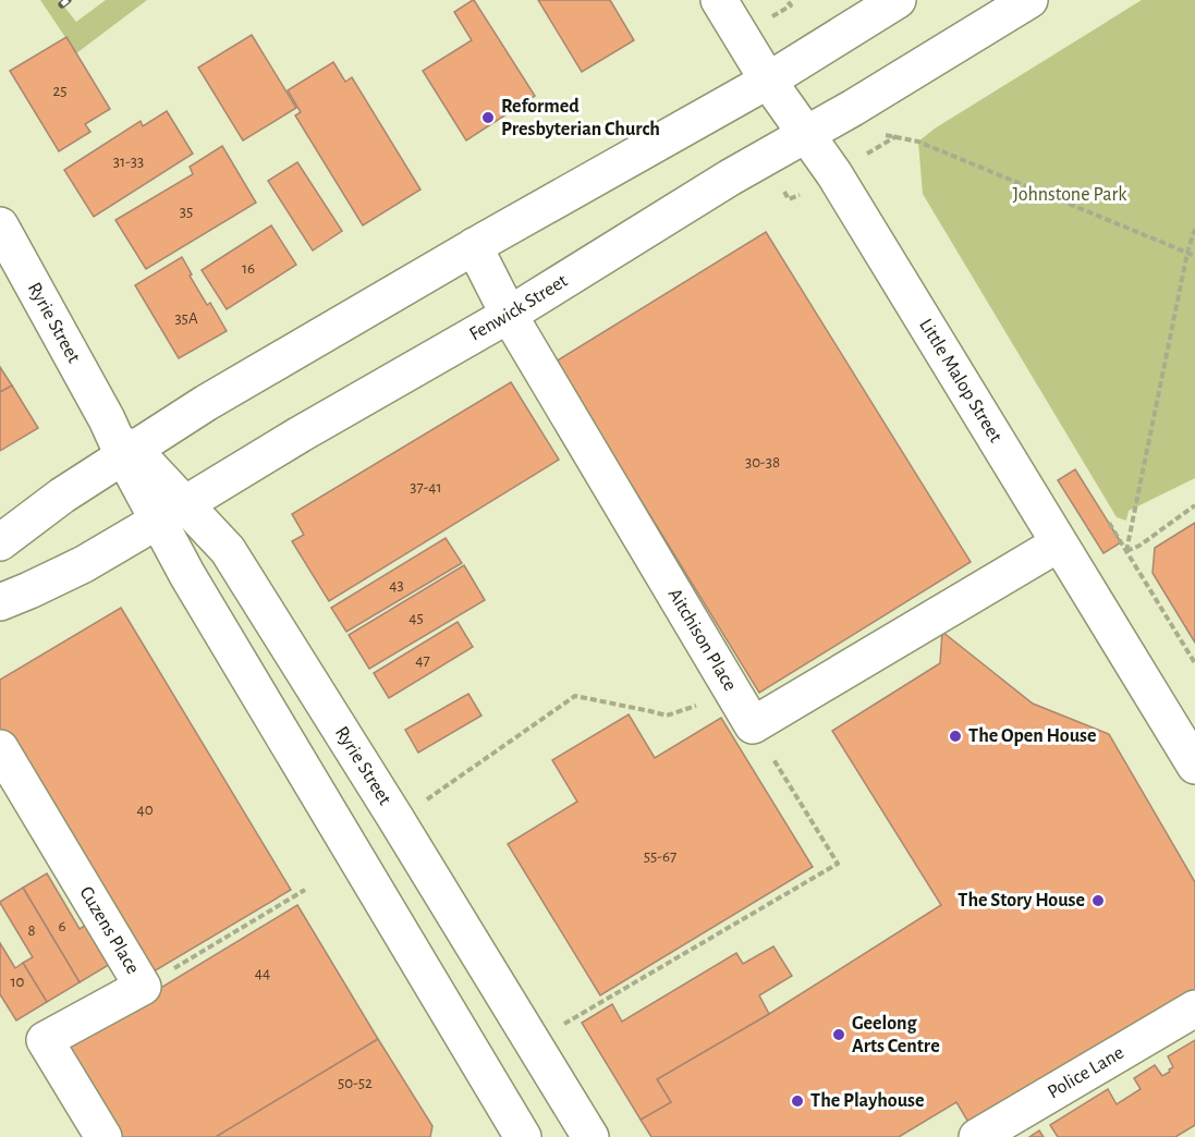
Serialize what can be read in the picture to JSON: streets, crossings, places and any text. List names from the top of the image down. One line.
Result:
{"streets":{"street":["Fenwick Street","Ryrie Street","Little Malop Street","Aitchison Place","Cuzens Place","Police Lane"]},"crossings":[["Fenwick Street","Ryrie Street"],["Fenwick Street","Little Malop Street"],["Fenwick Street","Aitchison Place"]],"parks":["Johnstone Park"],"places":["Reformed Presbyterian Church","The Open House","The Story House","Geelong Arts Centre","The Playhouse"],"house_numbers":["25","31-33","35","16","35A","30-38","37-41","43","45","47","40","55-67","6","8","44","10","50-52"]}
